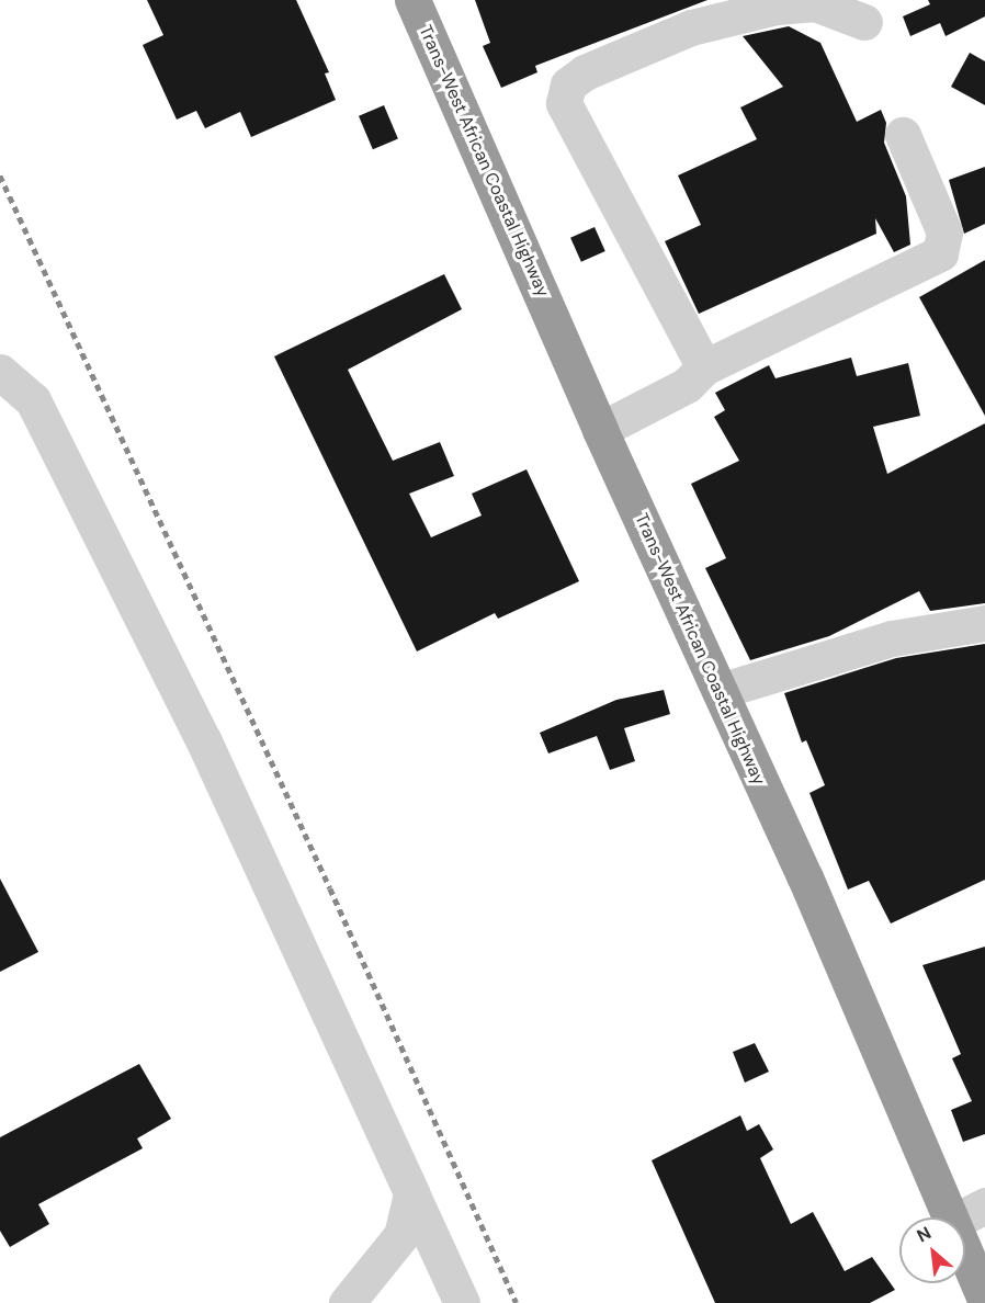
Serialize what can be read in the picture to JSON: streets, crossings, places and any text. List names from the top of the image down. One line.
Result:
{"streets":{"highway":["Trans-West African Coastal Highway"]},"north":"top left"}
